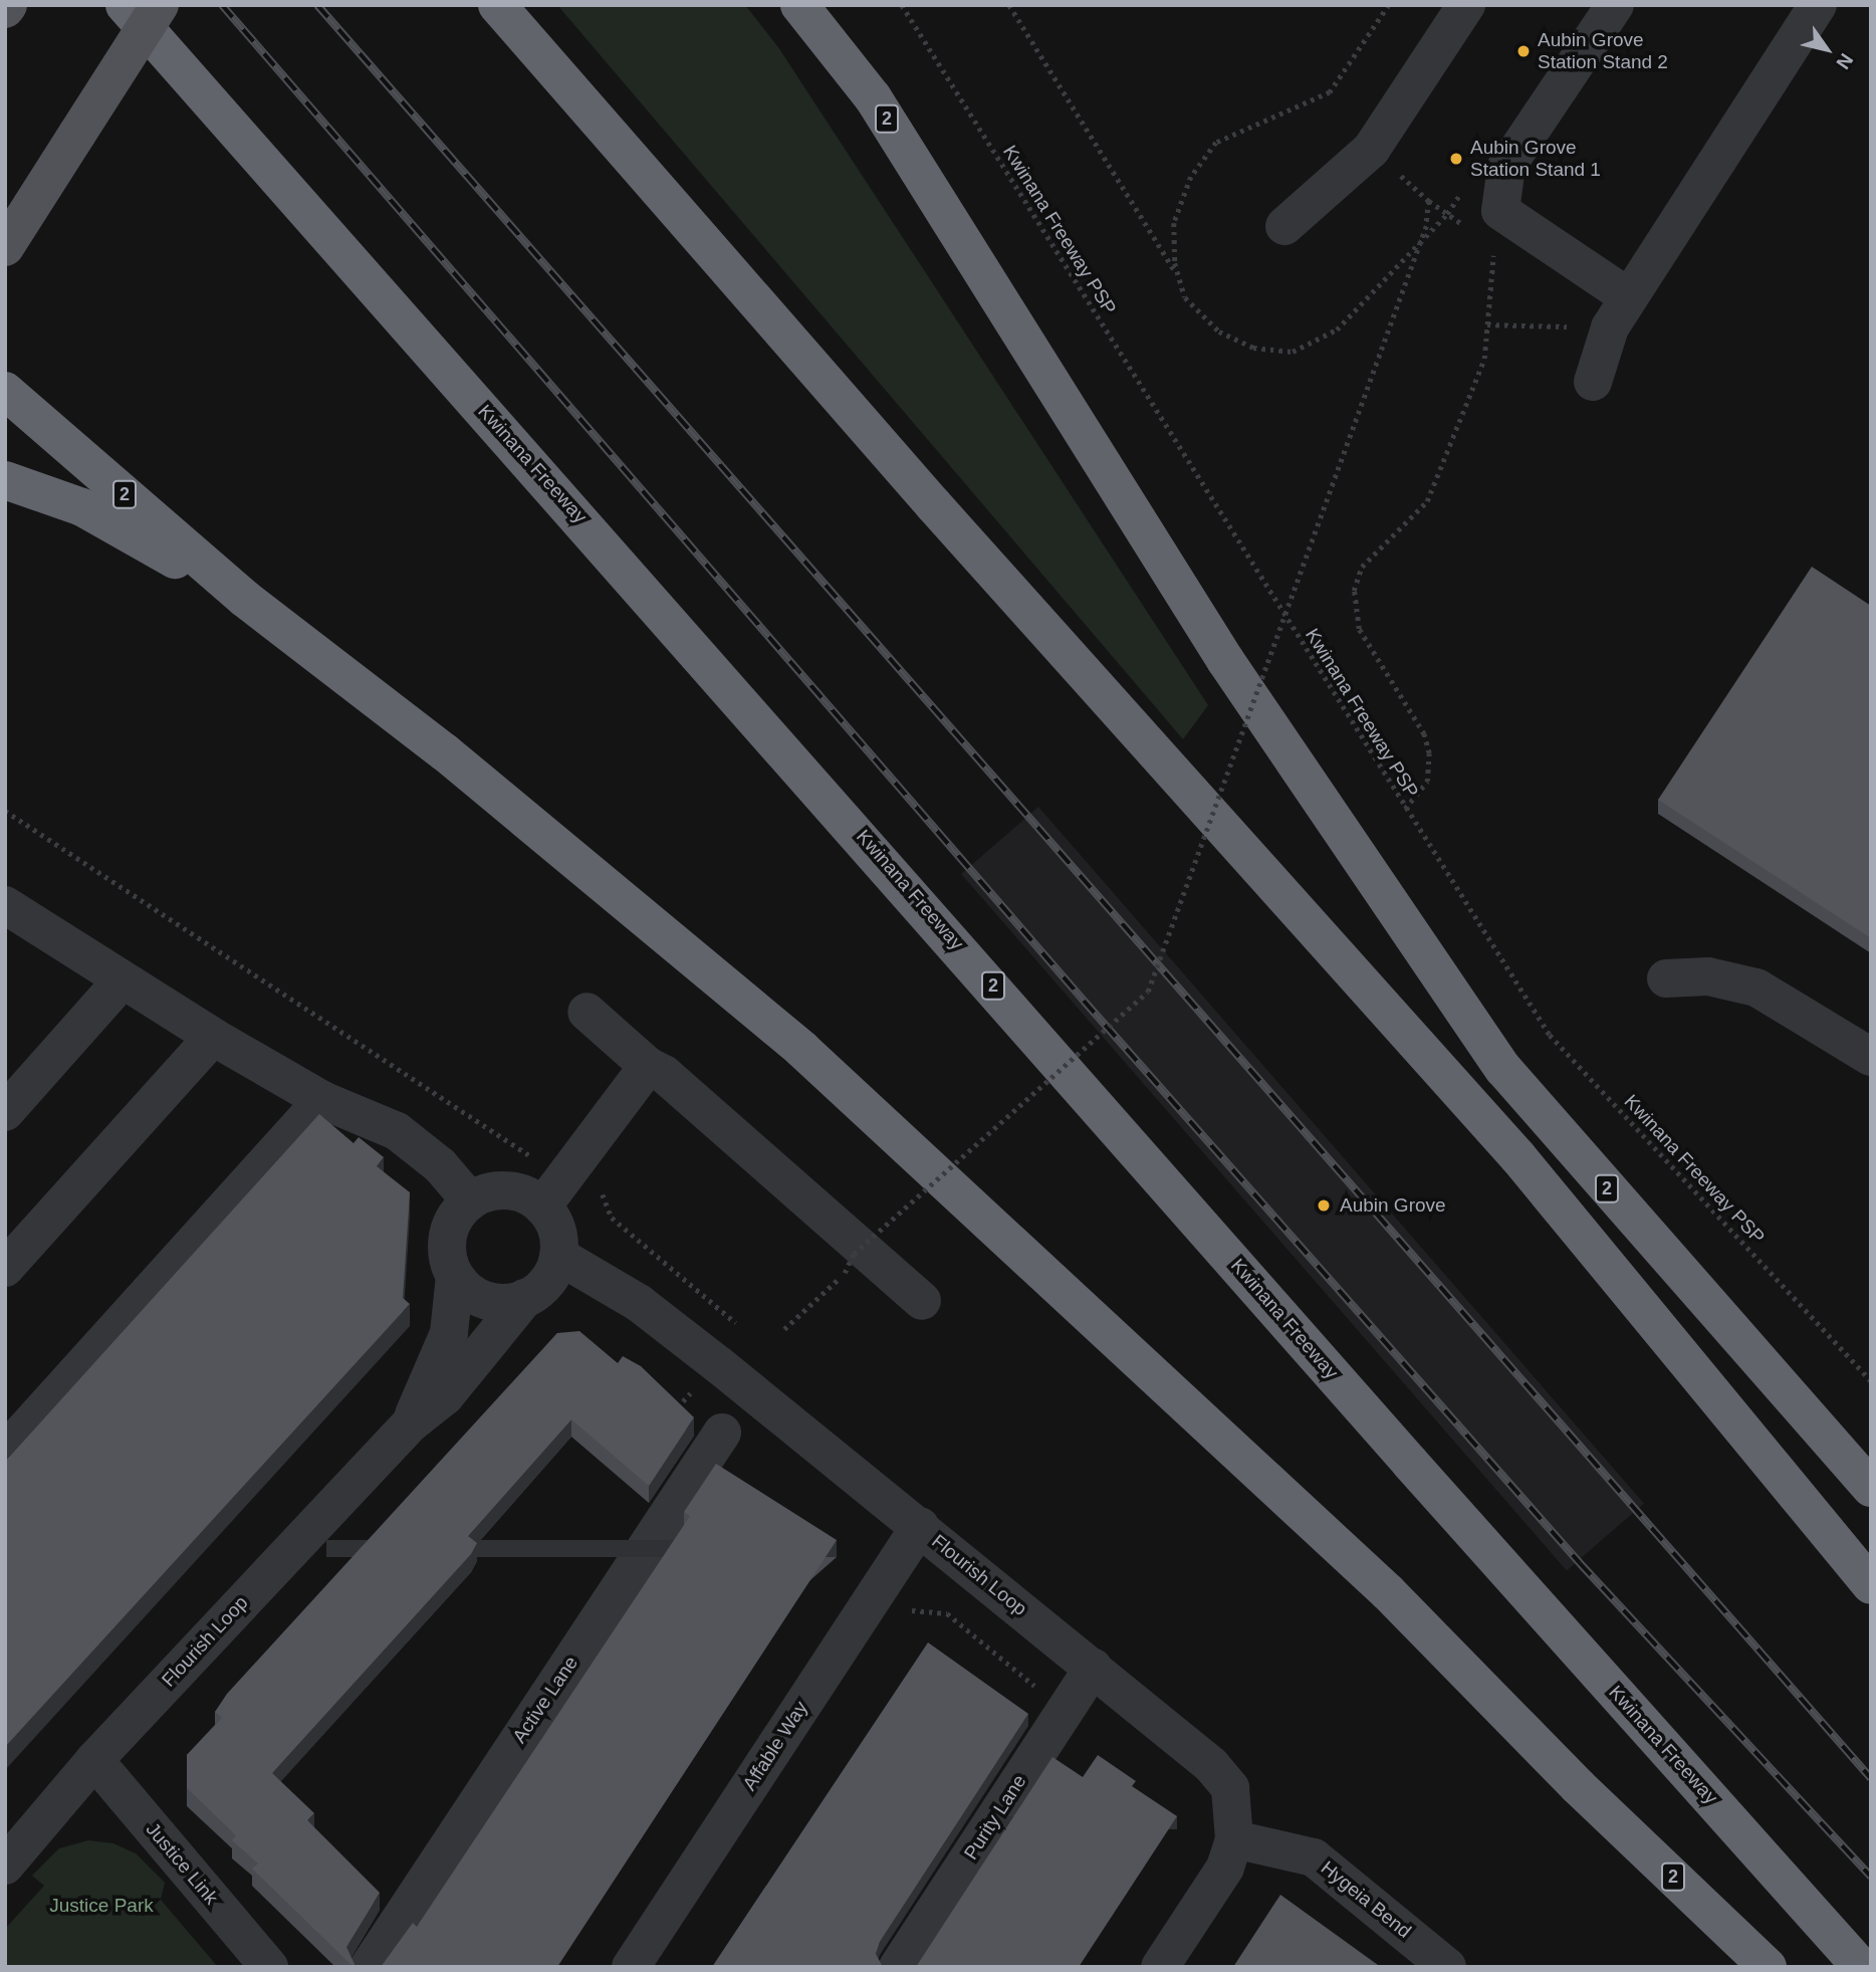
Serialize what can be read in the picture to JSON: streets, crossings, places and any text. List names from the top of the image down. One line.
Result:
{"streets":{"highway":["2","Kwinana Freeway"],"street":["Flourish Loop","Active Lane","Affable Way","Purity Lane","Justice Link","Hygeia Bend"],"path":["Kwinana Freeway PSP"]},"crossings":[["Flourish Loop","Affable Way"],["Flourish Loop","Purity Lane"],["Flourish Loop","Justice Link"],["Flourish Loop","Hygeia Bend"]],"parks":["Justice Park"],"places":["Aubin Grove Station Stand 2","Aubin Grove Station Stand 1","Aubin Grove"],"north":"bottom right"}
